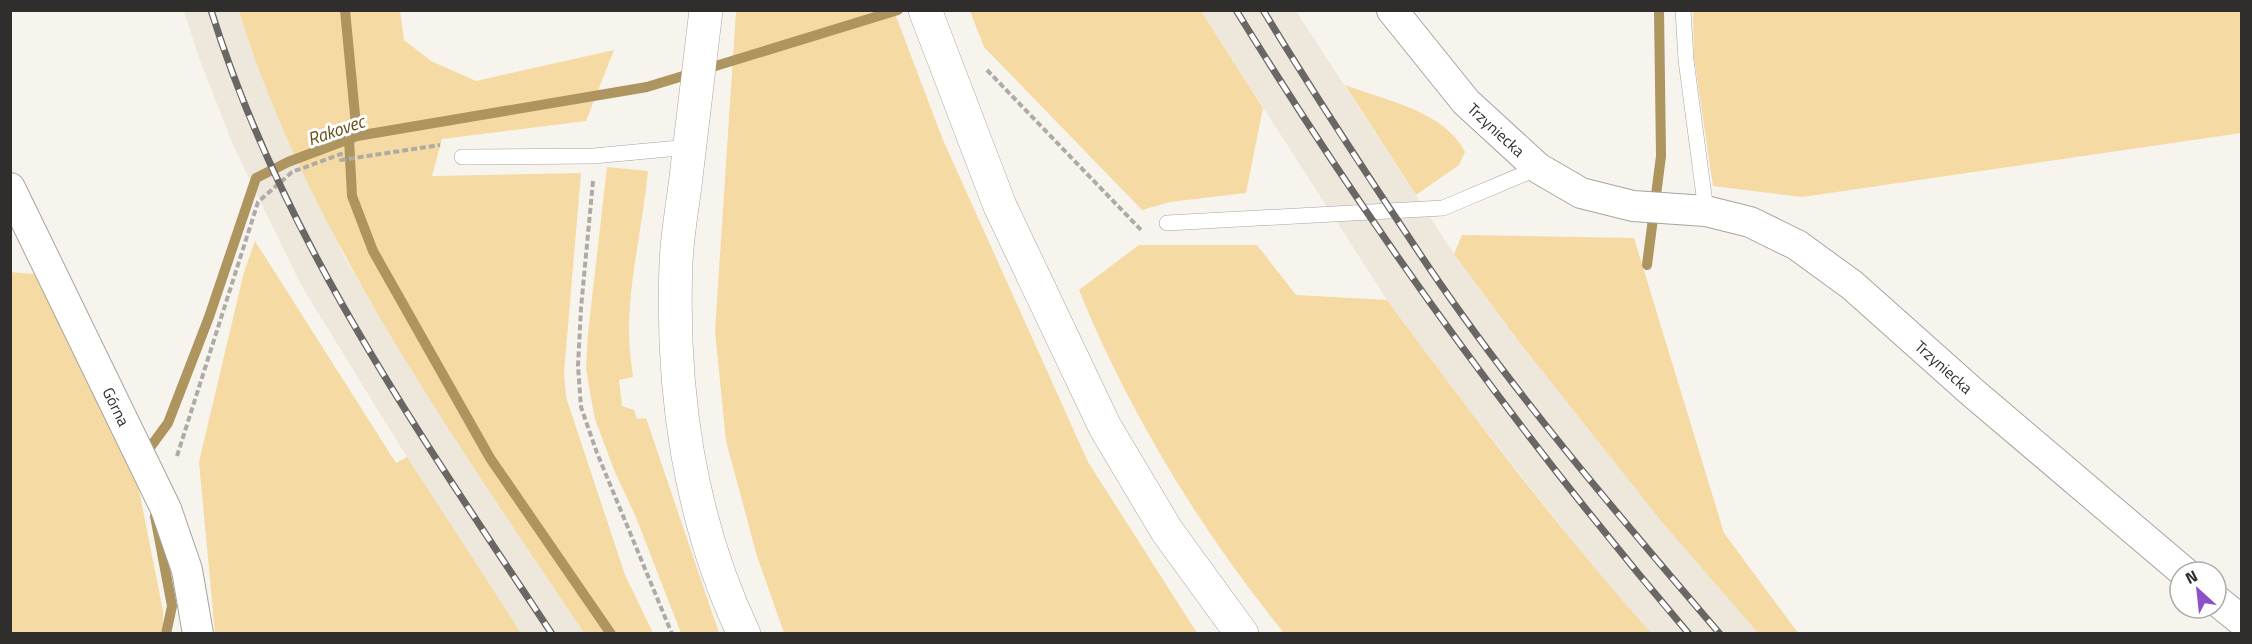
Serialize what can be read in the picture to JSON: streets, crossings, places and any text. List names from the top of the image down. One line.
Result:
{"streets":{"street":["Trzyniecka","Górna"]},"water":["Rakovec"],"north":"top left"}
